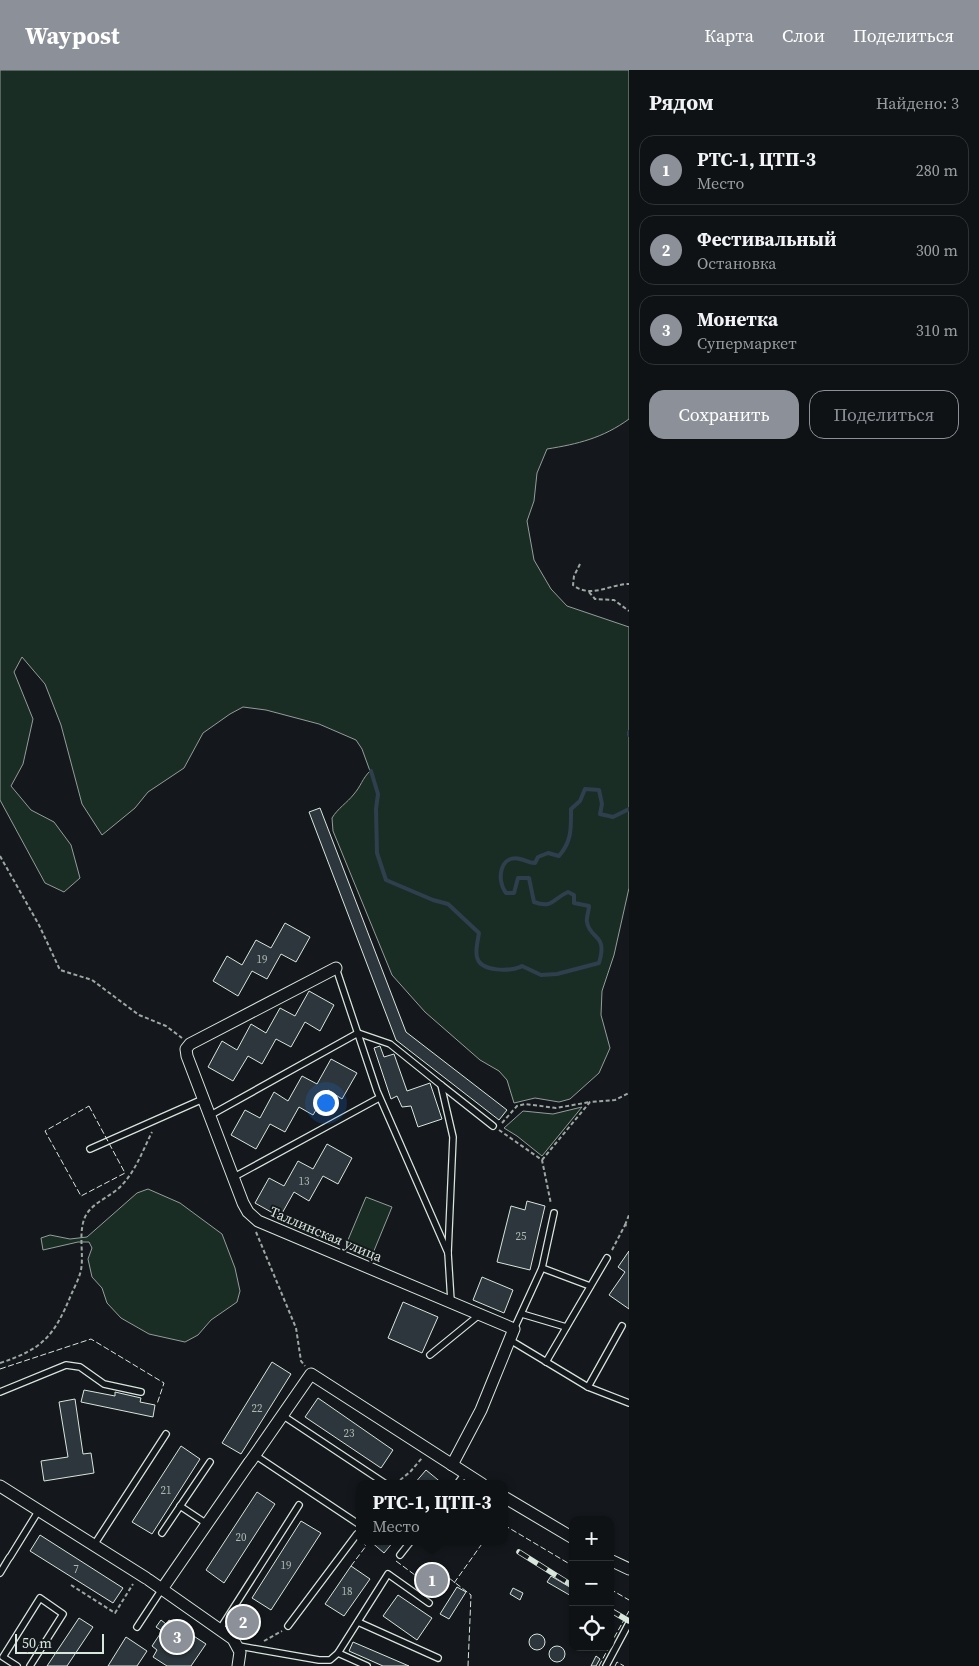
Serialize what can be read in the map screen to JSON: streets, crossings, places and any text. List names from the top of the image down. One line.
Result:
{"streets":{"street":["Таллинская улица"]},"house_numbers":["19","13","25","22","23","21","20","19","7","18"],"scale_bar":"50 m","page":{"header":"Waypost","nav":["Карта","Слои","Поделиться"],"heading":["Рядом","Найдено: 3"],"list":[{"mark":"1","name":"РТС-1, ЦТП-3","note":"Место","value":"280 m"},{"mark":"2","name":"Фестивальный","note":"Остановка","value":"300 m"},{"mark":"3","name":"Монетка","note":"Супермаркет","value":"310 m"}],"buttons":["Сохранить","Поделиться"],"popup":["РТС-1, ЦТП-3","Место"],"map_buttons":["+","−"],"pins":["1","2","3"],"scale":"50 m"}}
